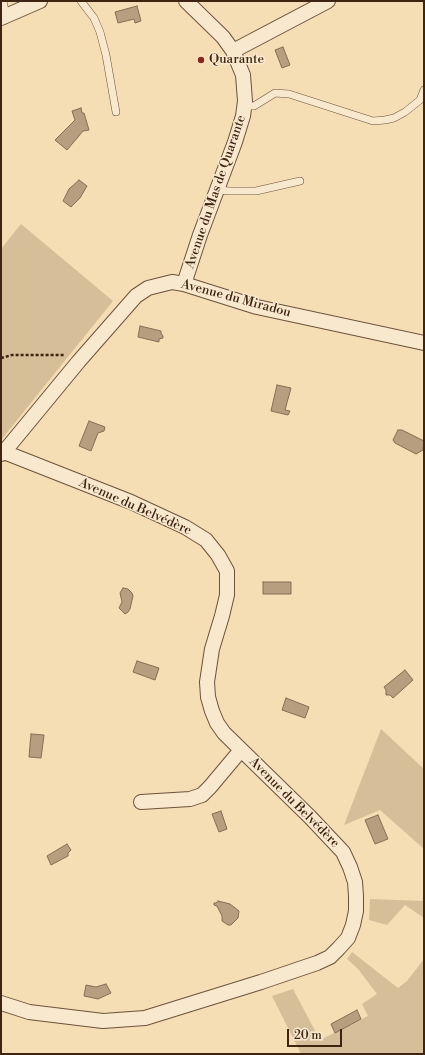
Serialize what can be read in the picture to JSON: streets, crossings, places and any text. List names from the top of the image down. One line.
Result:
{"streets":{"street":["Avenue du Mas de Quarante","Avenue du Miradou","Avenue du Belvédère"]},"crossings":[["Avenue du Mas de Quarante","Avenue du Miradou"],["Avenue du Miradou","Avenue du Belvédère"]],"places":["Quarante"],"scale_bar":"20 m"}
